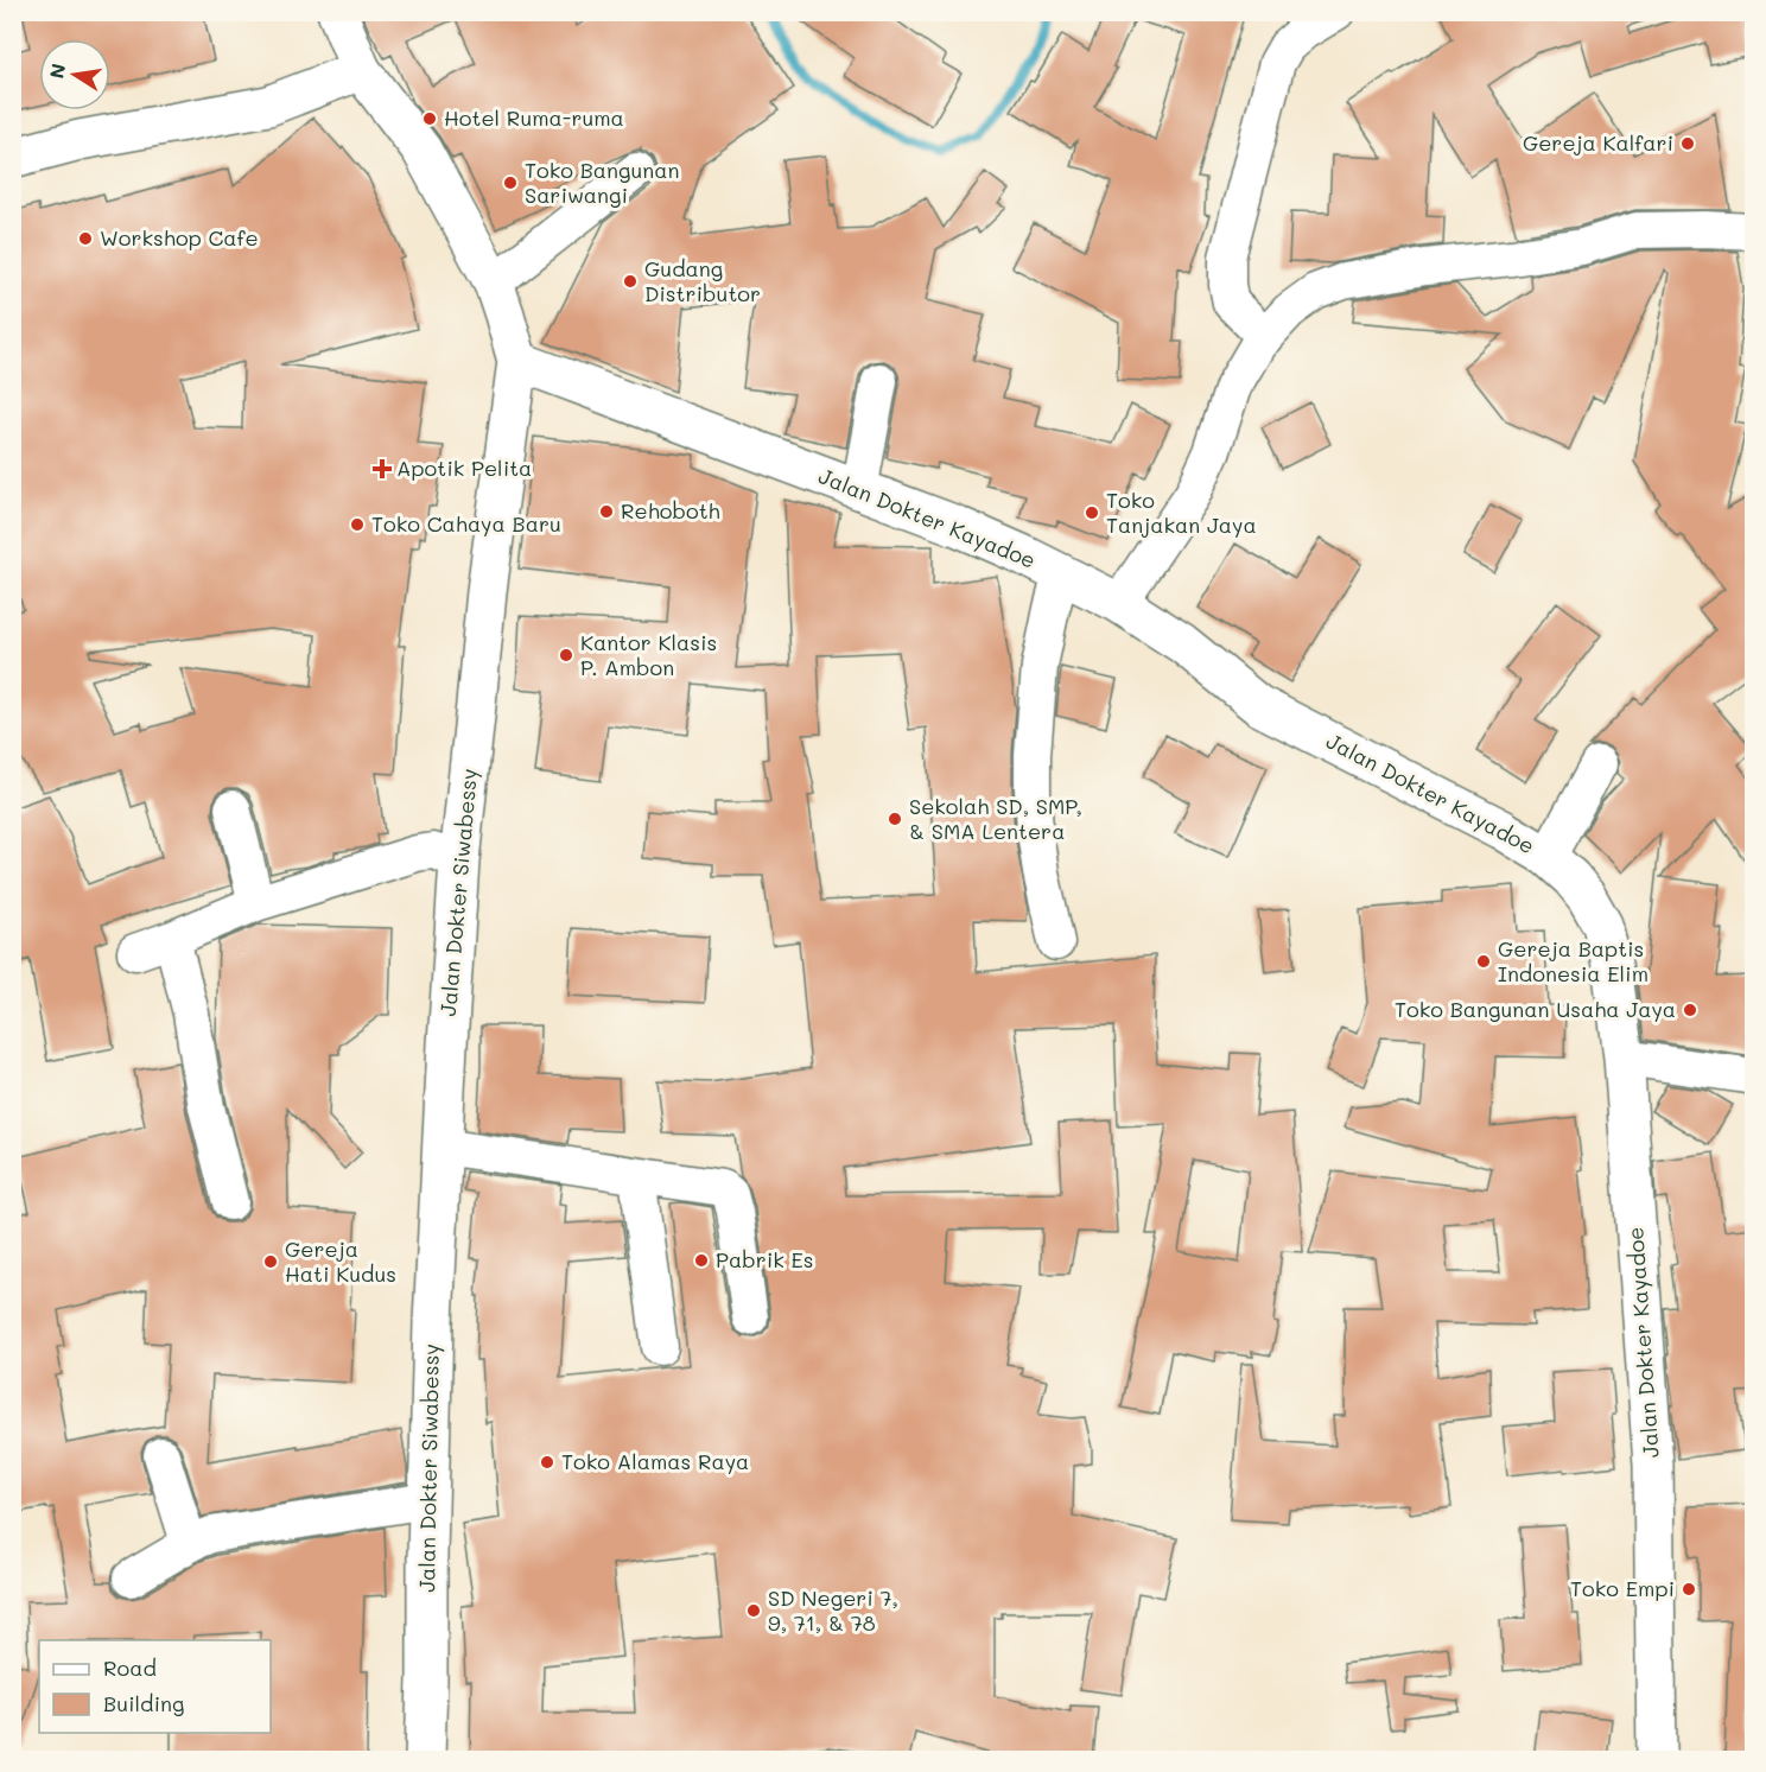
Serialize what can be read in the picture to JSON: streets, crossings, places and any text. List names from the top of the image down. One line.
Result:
{"streets":{"main road":["Jalan Dokter Kayadoe","Jalan Dokter Siwabessy"]},"crossings":[["Jalan Dokter Kayadoe","Jalan Dokter Siwabessy"]],"places":{"other":["Hotel Ruma-ruma","Gereja Kalfari","Toko Bangunan Sariwangi","Workshop Cafe","Gudang Distributor","Rehoboth","Toko Tanjakan Jaya","Toko Cahaya Baru","Kantor Klasis P. Ambon","Sekolah SD, SMP, & SMA Lentera","Gereja Baptis Indonesia Elim","Toko Bangunan Usaha Jaya","Pabrik Es","Gereja Hati Kudus","Toko Alamas Raya","Toko Empi","SD Negeri 7, 9, 71, & 78"],"health":["Apotik Pelita"]},"legend":["Road","Building"],"north":"left"}
